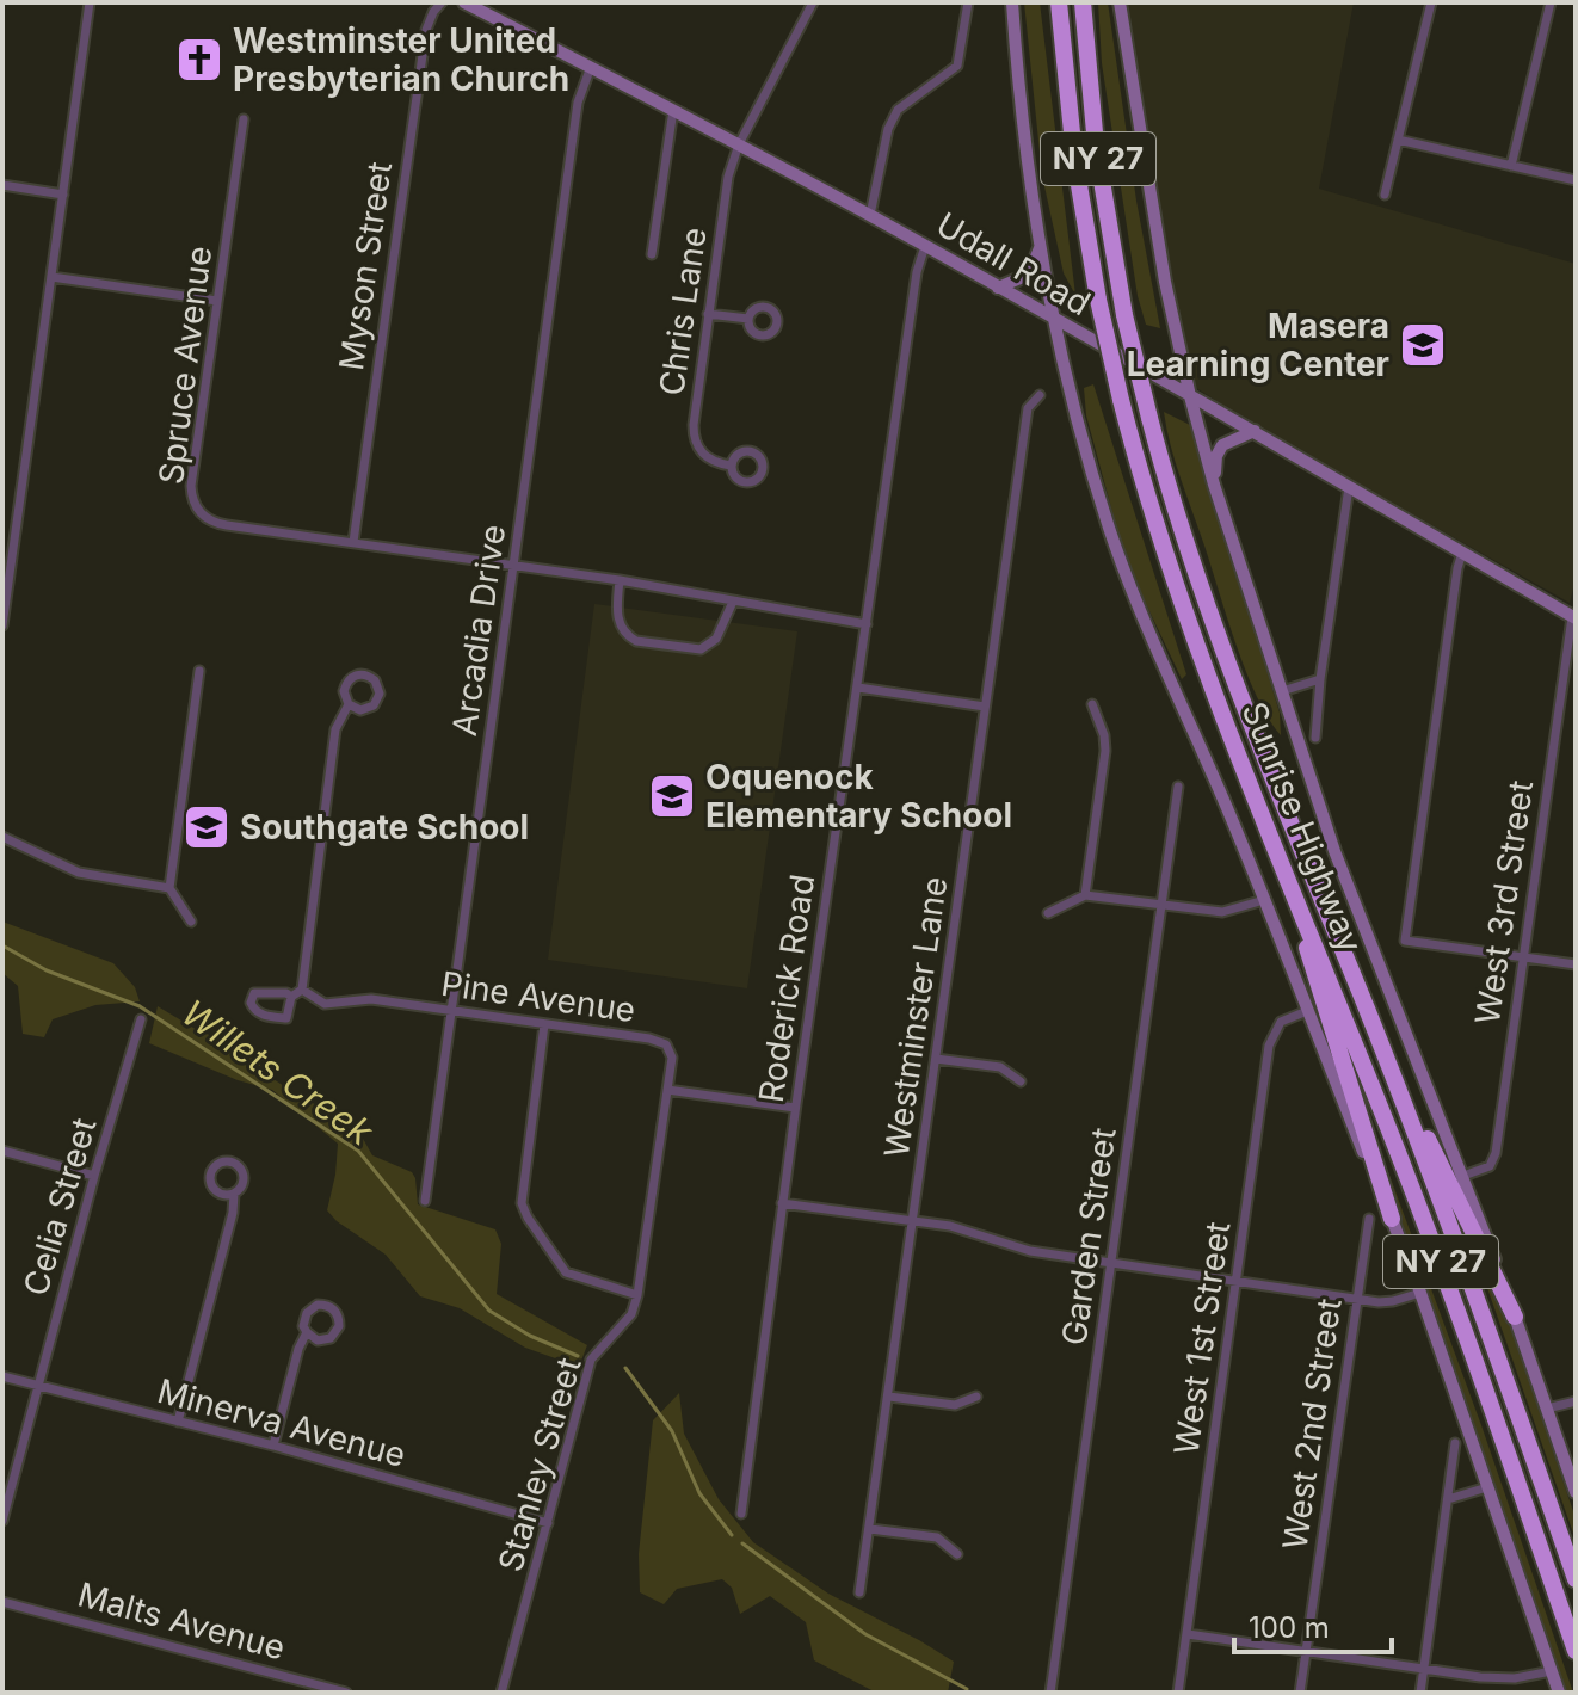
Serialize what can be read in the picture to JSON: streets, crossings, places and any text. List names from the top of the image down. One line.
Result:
{"streets":{"highway":["NY 27","Sunrise Highway"],"main road":["Udall Road"],"street":["Myson Street","Chris Lane","Spruce Avenue","Arcadia Drive","West 3rd Street","Roderick Road","Pine Avenue","Westminster Lane","Celia Street","Garden Street","West 1st Street","Minerva Avenue","West 2nd Street","Stanley Street","Malts Avenue"]},"crossings":[["Udall Road","Chris Lane"],["Udall Road","Arcadia Drive"],["Udall Road","Sunrise Highway"],["Udall Road","West 3rd Street"],["Udall Road","Roderick Road"],["Myson Street","Spruce Avenue"],["Spruce Avenue","Arcadia Drive"],["Spruce Avenue","Roderick Road"],["Arcadia Drive","Pine Avenue"],["Sunrise Highway","West 3rd Street"],["Sunrise Highway","West 1st Street"],["Pine Avenue","Stanley Street"],["Celia Street","Minerva Avenue"],["Minerva Avenue","Stanley Street"]],"water":["Willets Creek"],"places":{"church":["Westminster United Presbyterian Church"],"school or university":["Masera Learning Center","Oquenock Elementary School","Southgate School"]},"scale_bar":"100 m"}
